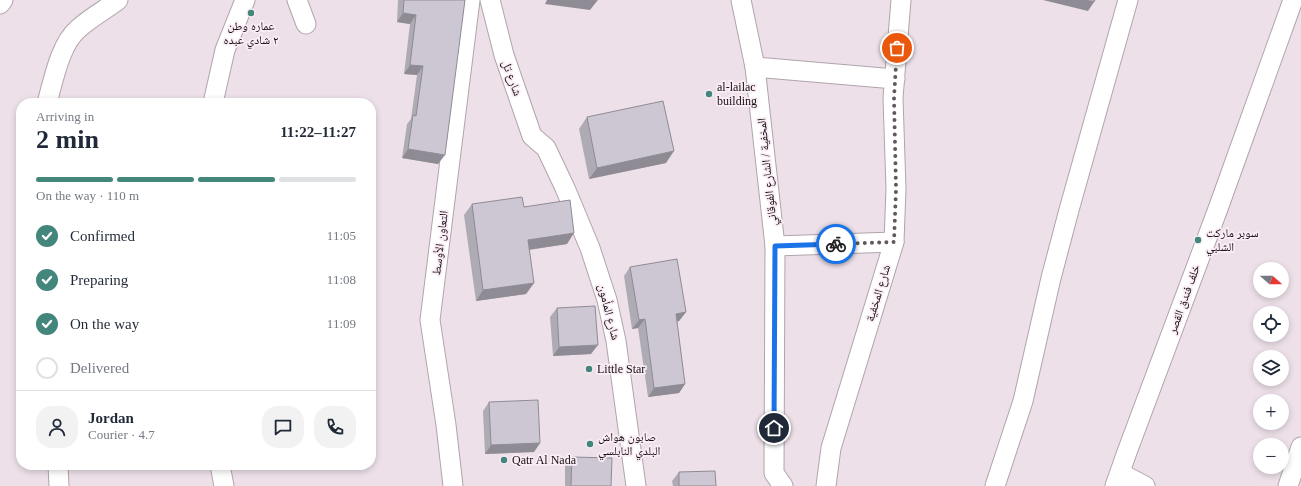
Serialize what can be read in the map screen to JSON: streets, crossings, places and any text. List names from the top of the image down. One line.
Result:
{"streets":{"street":["شارع تل","المخفية / الشارع الفوقاني","التعاون الأوسط","شارع المخفية","خلف فندق القصر","شارع المأمون"]},"crossings":[["شارع تل","شارع المأمون"]],"places":["عماره وطن ٢ شادي عبده","al-lailac building","سوبر ماركت الشلبي","Little Star","صابون هواش البلدي النابلسي","Qatr Al Nada"],"north":"right","page":{"heading":["2 min","Arriving in","11:22–11:27"],"panel":["Jordan","Courier · 4.7"],"bar":"On the way · 110 m","list":[["Confirmed","11:05"],["Preparing","11:08"],["On the way","11:09"],"Delivered"],"map_buttons":["+","−"]}}
